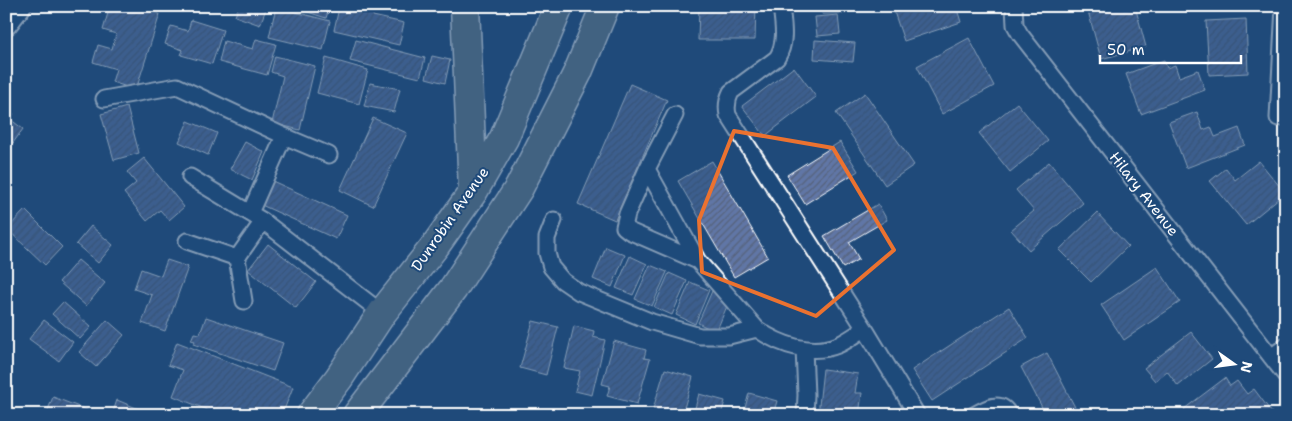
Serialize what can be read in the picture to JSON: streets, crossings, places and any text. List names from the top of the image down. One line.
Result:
{"streets":{"highway":["Dunrobin Avenue"],"street":["Hilary Avenue"]},"scale_bar":"50 m","north":"right"}
